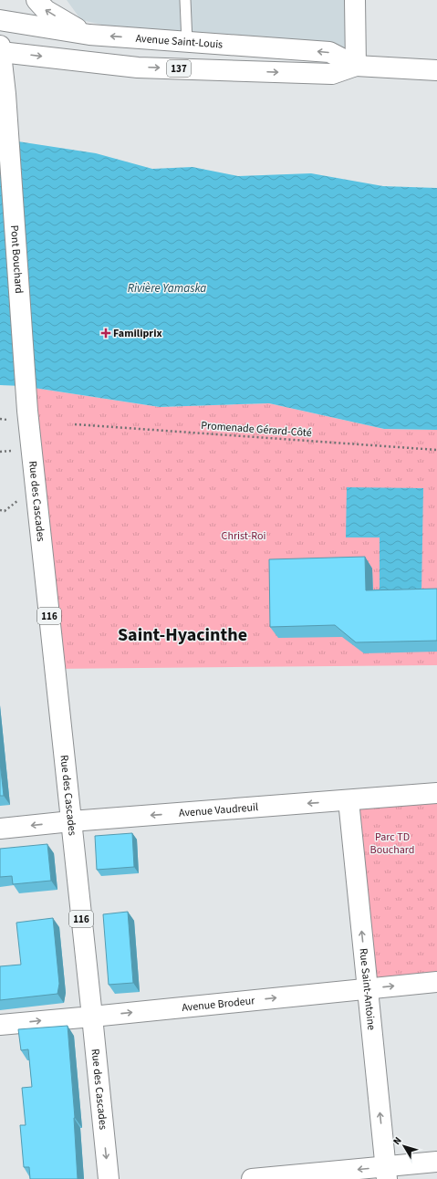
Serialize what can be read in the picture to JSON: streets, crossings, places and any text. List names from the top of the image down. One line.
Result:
{"streets":{"main road":["Avenue Saint-Louis","137","Pont Bouchard","Rue des Cascades","116","Avenue Vaudreuil","Rue Saint-Antoine","Avenue Brodeur"],"path":["Promenade Gérard-Côté"]},"crossings":[["Avenue Saint-Louis","Pont Bouchard"],["Pont Bouchard","Rue des Cascades"],["Rue des Cascades","Avenue Vaudreuil"],["Rue des Cascades","Avenue Brodeur"],["Avenue Vaudreuil","Rue Saint-Antoine"],["Rue Saint-Antoine","Avenue Brodeur"]],"one_way":["Avenue Vaudreuil","Rue Saint-Antoine","Avenue Brodeur"],"districts":["Saint-Hyacinthe"],"water":["Rivière Yamaska"],"parks":["Christ-Roi","Parc TD Bouchard"],"places":{"health":["Familiprix"]},"north":"top left"}
